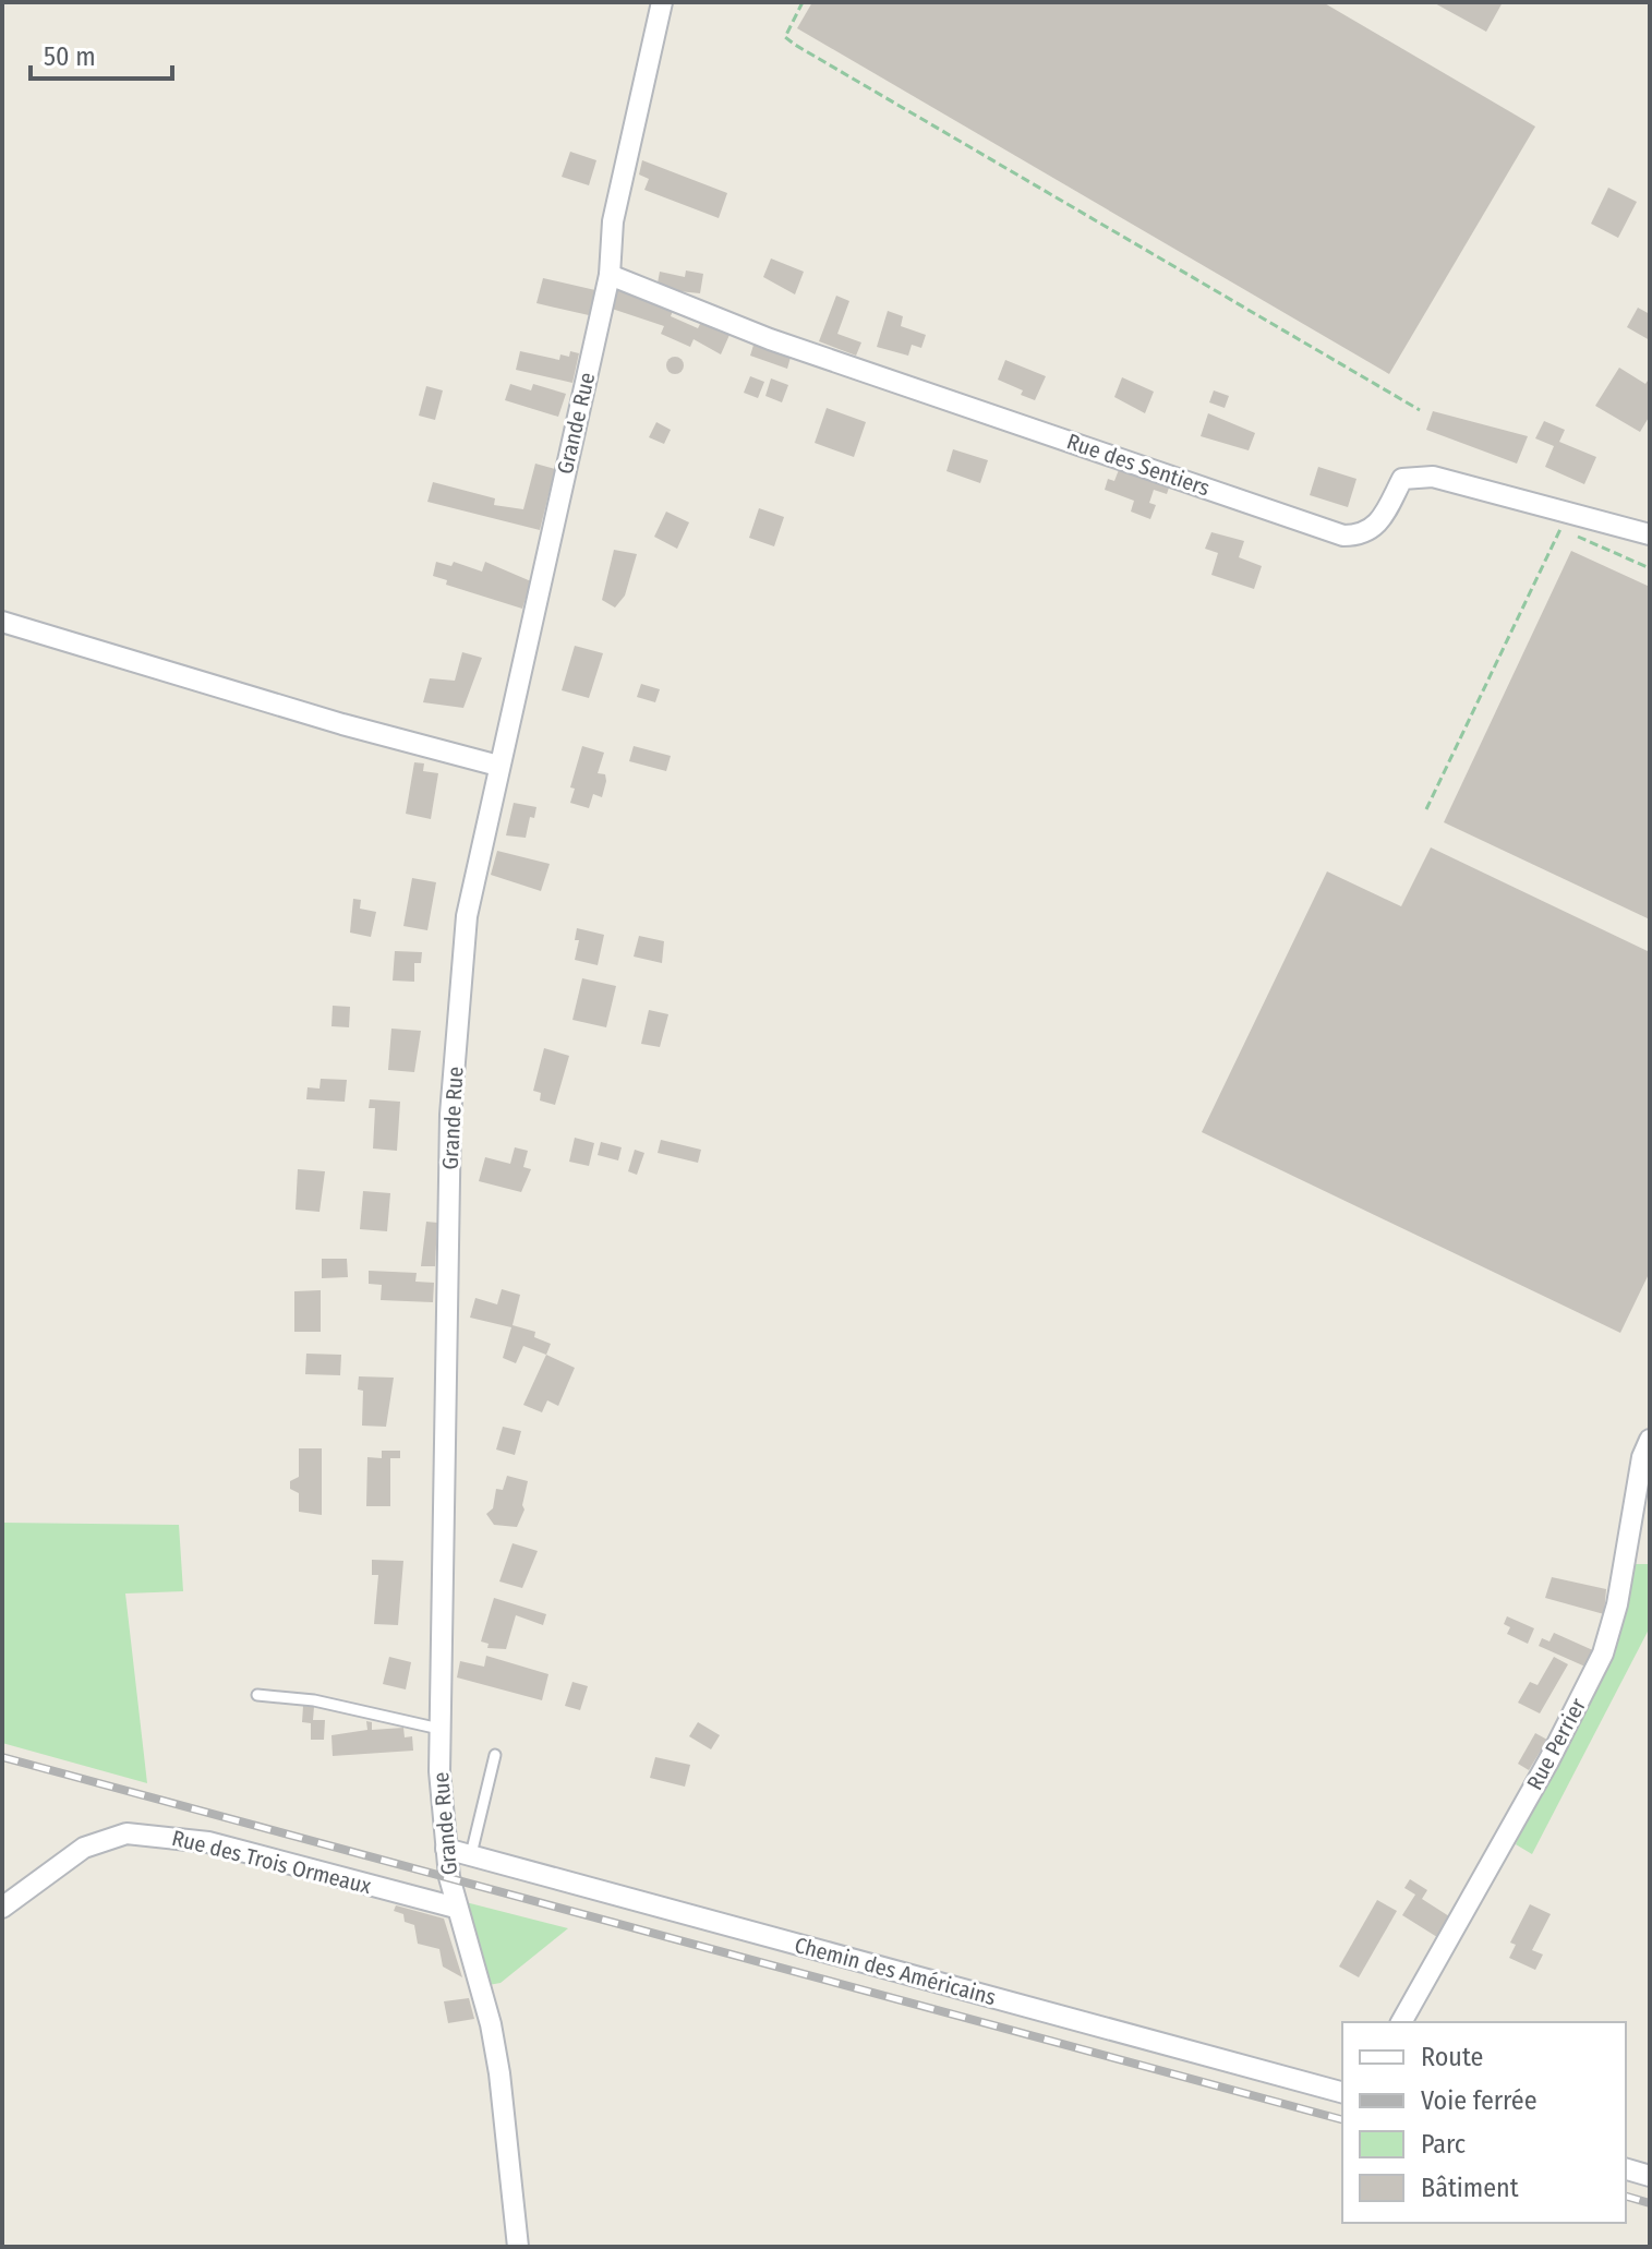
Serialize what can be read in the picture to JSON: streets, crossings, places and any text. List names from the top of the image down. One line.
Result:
{"streets":{"street":["Grande Rue","Rue des Sentiers","Rue Perrier","Rue des Trois Ormeaux","Chemin des Américains"]},"crossings":[["Grande Rue","Rue des Sentiers"],["Grande Rue","Rue des Trois Ormeaux"],["Grande Rue","Chemin des Américains"]],"legend":["Route","Voie ferrée","Parc","Bâtiment"],"scale_bar":"50 m"}
